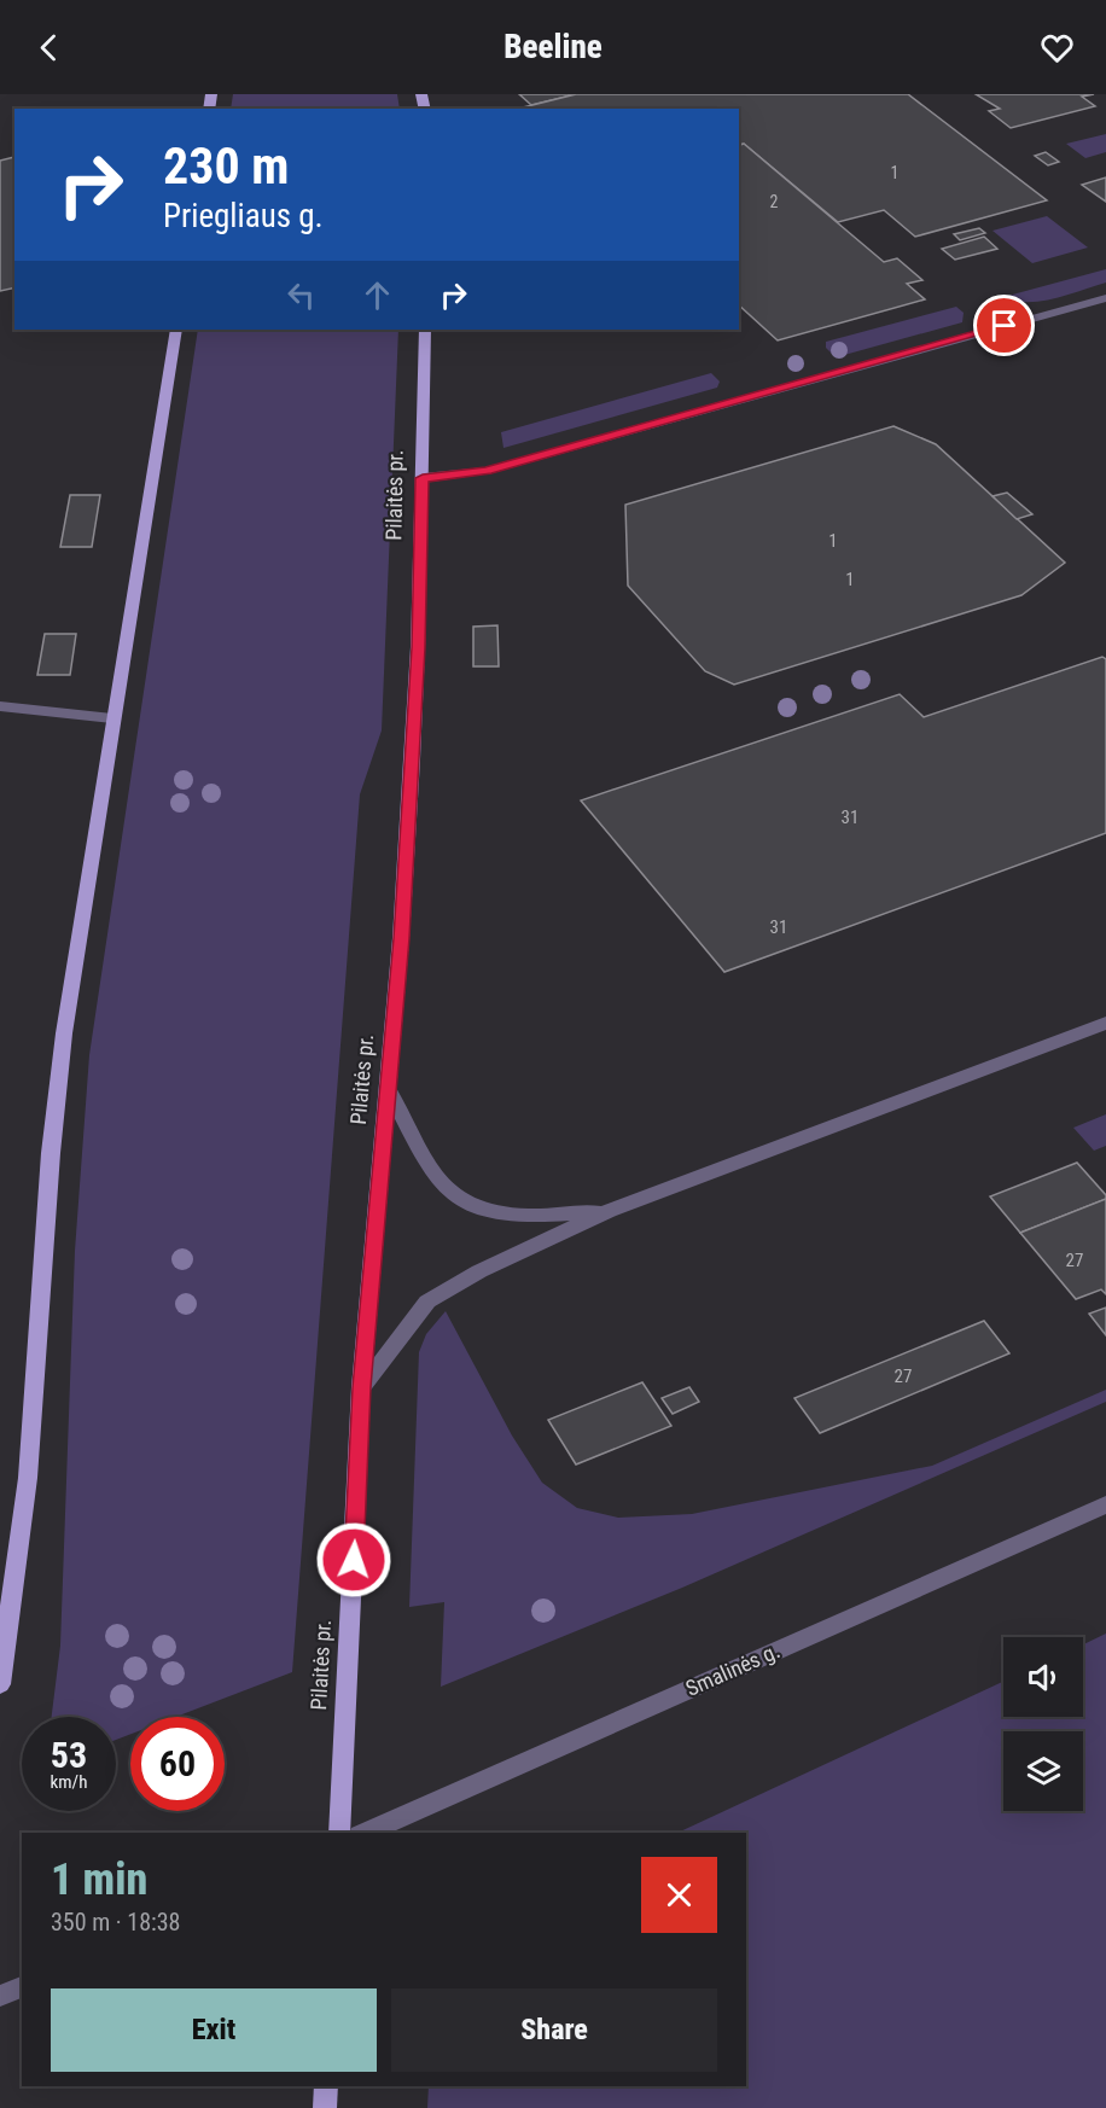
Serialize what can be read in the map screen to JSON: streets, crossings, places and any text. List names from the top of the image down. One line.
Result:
{"streets":{"main road":["Pilaitės pr."],"street":["Smalinės g."]},"house_numbers":["1","2","1","1","31","31","27","27"],"page":{"header":"Beeline","turn":["230 m","Priegliaus g."],"speed":"53 km/h","limit":"60","heading":["1 min","350 m · 18:38"],"buttons":["Exit","Share"]}}
